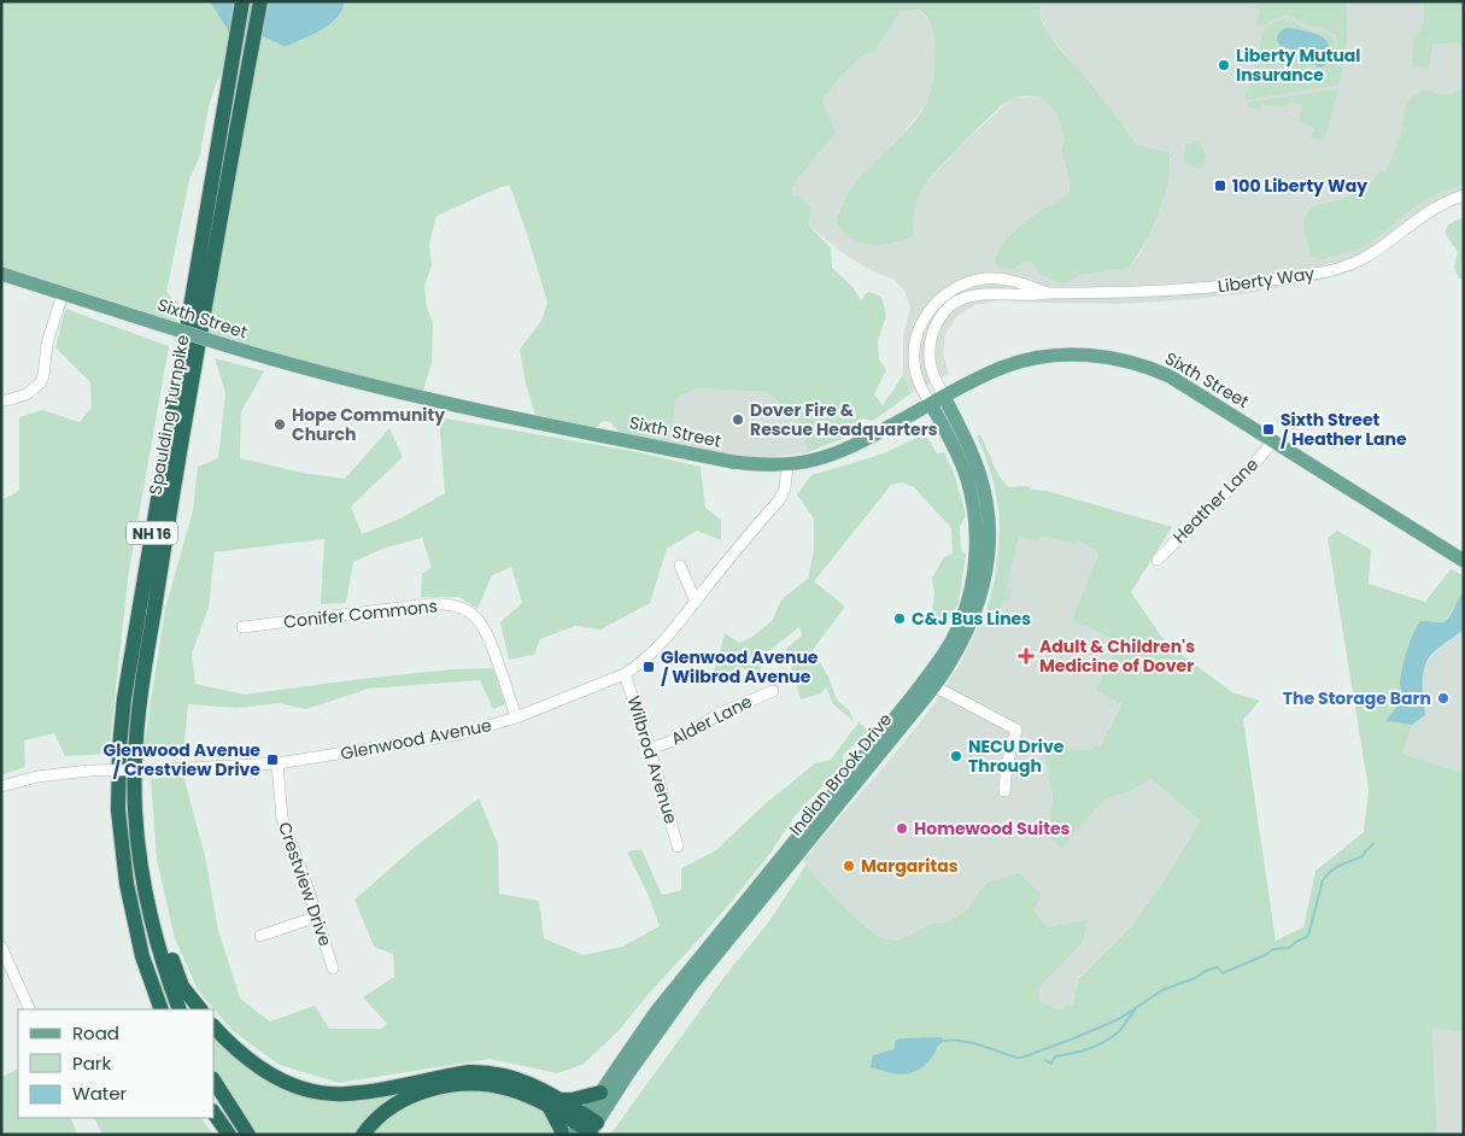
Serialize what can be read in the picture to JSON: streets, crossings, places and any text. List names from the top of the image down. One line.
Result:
{"streets":{"highway":["Spaulding Turnpike","NH 16"],"main road":["Sixth Street","Indian Brook Drive"],"street":["Liberty Way","Heather Lane","Conifer Commons","Alder Lane","Glenwood Avenue","Wilbrod Avenue","Crestview Drive"]},"crossings":[["Liberty Way","Sixth Street"],["Liberty Way","Indian Brook Drive"],["Sixth Street","Heather Lane"],["Sixth Street","Glenwood Avenue"],["Sixth Street","Indian Brook Drive"],["Conifer Commons","Glenwood Avenue"],["Alder Lane","Wilbrod Avenue"],["Glenwood Avenue","Wilbrod Avenue"],["Glenwood Avenue","Crestview Drive"]],"places":{"other":["Liberty Mutual Insurance","Dover Fire & Rescue Headquarters","Hope Community Church","C&J Bus Lines","The Storage Barn","NECU Drive Through","Homewood Suites","Margaritas"],"transit":["100 Liberty Way","Sixth Street / Heather Lane","Glenwood Avenue / Wilbrod Avenue","Glenwood Avenue / Crestview Drive"],"health":["Adult & Children's Medicine of Dover"]},"legend":["Road","Park","Water"]}
